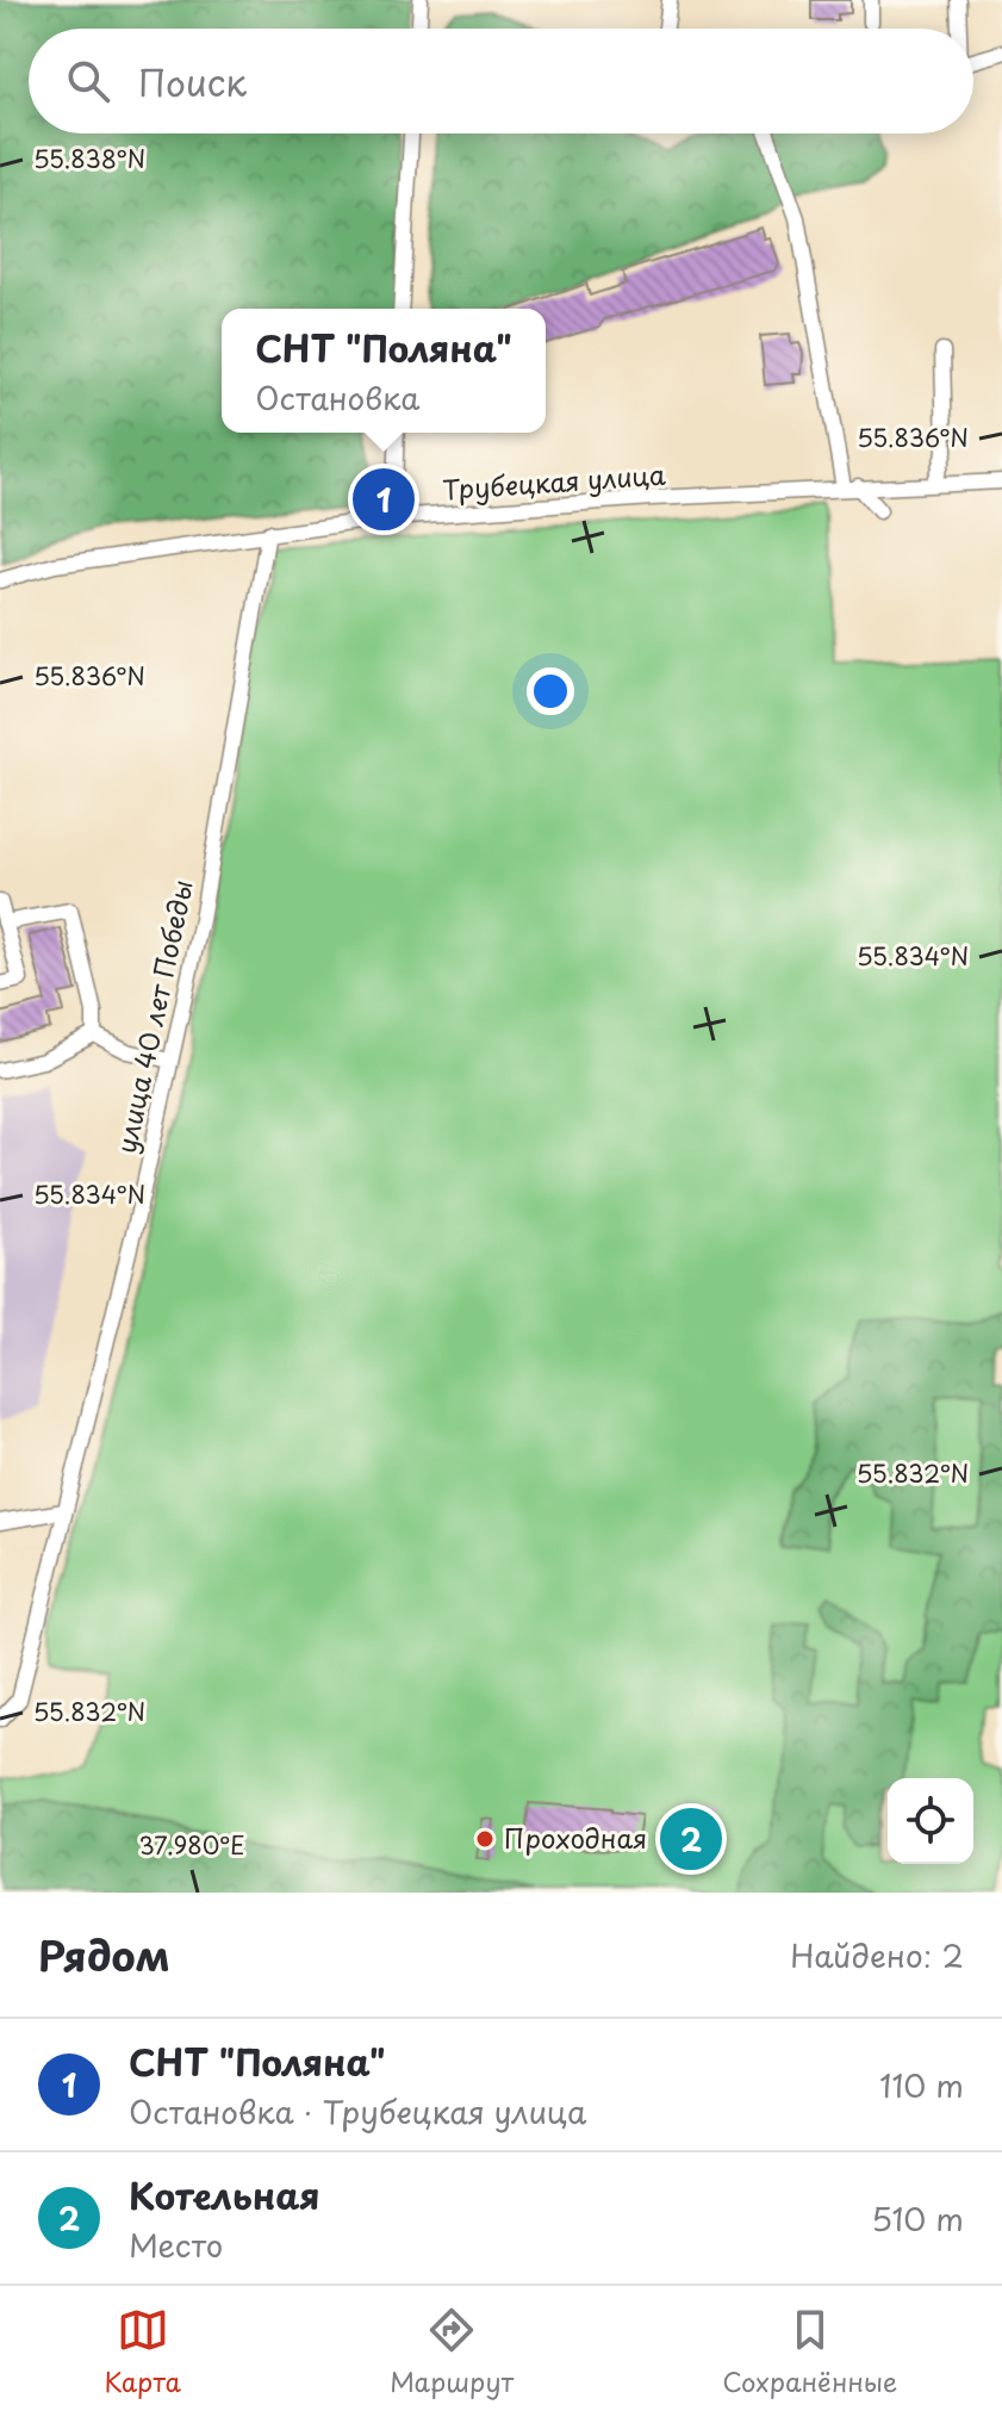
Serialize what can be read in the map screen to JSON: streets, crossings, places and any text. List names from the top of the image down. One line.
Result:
{"streets":{"street":["Трубецкая улица","улица 40 лет Победы"]},"crossings":[["Трубецкая улица","улица 40 лет Победы"]],"places":["Проходная"],"page":{"search":"Поиск","popup":["СНТ \"Поляна\"","Остановка"],"pins":["1","2"],"heading":["Рядом","Найдено: 2"],"list":[{"mark":"1","name":"СНТ \"Поляна\"","note":"Остановка · Трубецкая улица","value":"110 m"},{"mark":"2","name":"Котельная","note":"Место","value":"510 m"}],"nav":["Карта","Маршрут","Сохранённые"]},"coordinates":["55.838°N","55.836°N","55.834°N","55.832°N","37.980°E"]}
